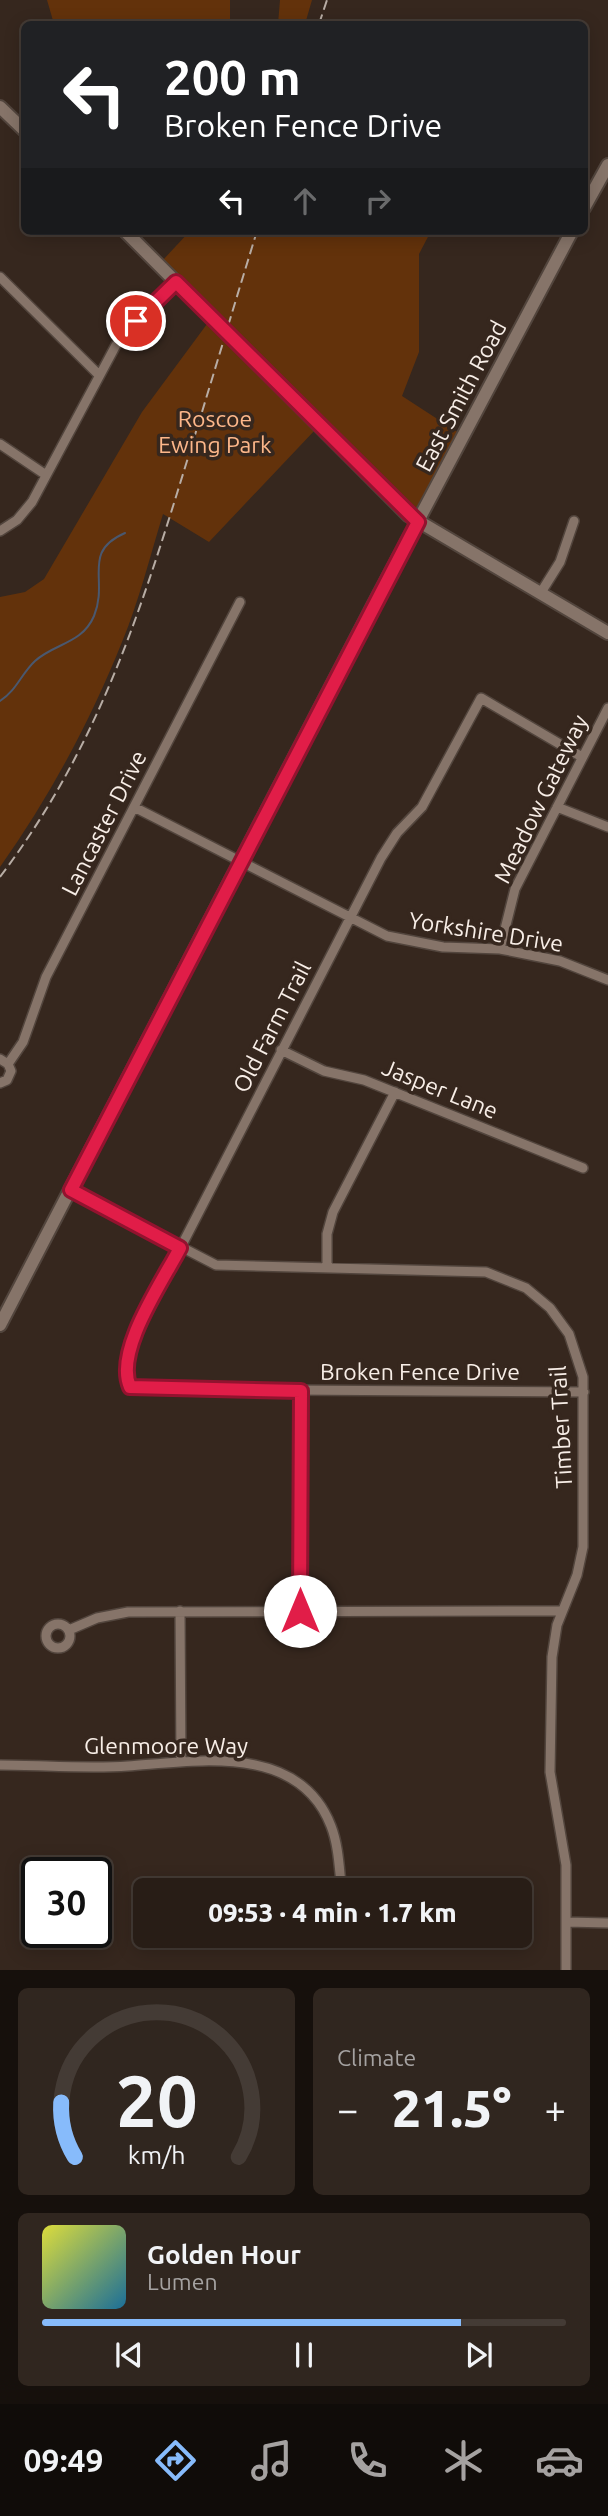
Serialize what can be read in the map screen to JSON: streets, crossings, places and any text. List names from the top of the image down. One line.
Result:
{"streets":{"street":["East Smith Road","Meadow Gateway","Lancaster Drive","Yorkshire Drive","Old Farm Trail","Jasper Lane","Broken Fence Drive","Timber Trail","Glenmoore Way"]},"crossings":[["East Smith Road","Yorkshire Drive"],["East Smith Road","Timber Trail"],["Meadow Gateway","Yorkshire Drive"],["Meadow Gateway","Old Farm Trail"],["Lancaster Drive","Yorkshire Drive"],["Yorkshire Drive","Old Farm Trail"],["Old Farm Trail","Jasper Lane"],["Old Farm Trail","Broken Fence Drive"],["Old Farm Trail","Timber Trail"],["Broken Fence Drive","Timber Trail"]],"parks":["Roscoe Ewing Park"],"page":{"turn":["200 m","Broken Fence Drive"],"limit":"30","trip":"09:53 · 4 min · 1.7 km","tile":"Climate","heat":["−","21.5°","+"],"song":["Golden Hour","Lumen"],"tabs":"09:49","gauge":["20","km/h"]}}
